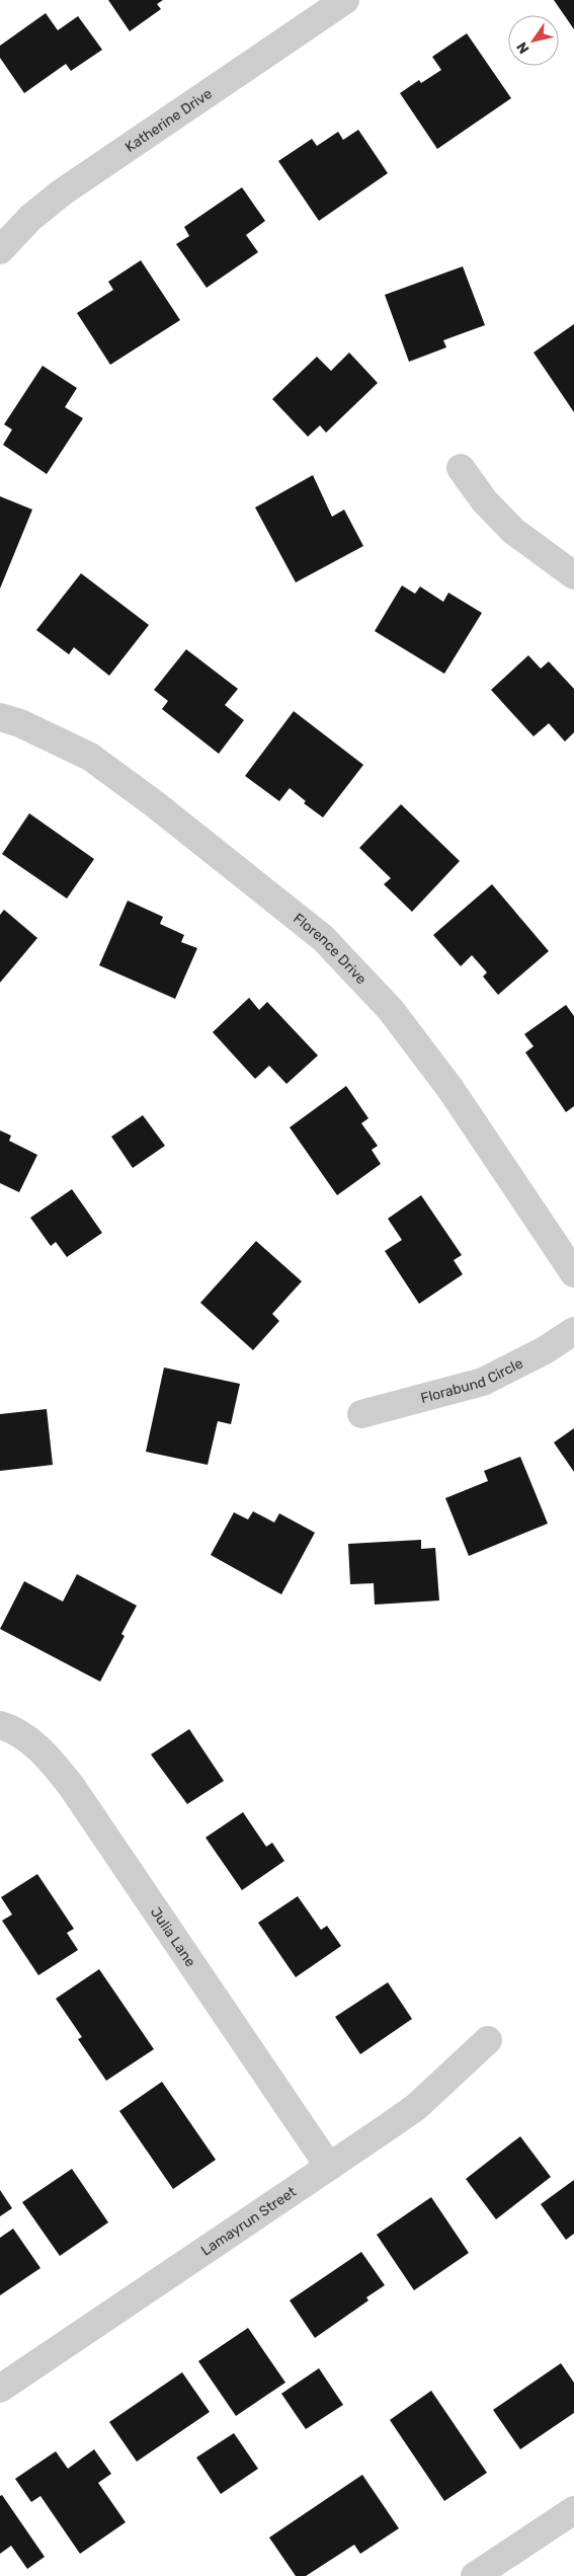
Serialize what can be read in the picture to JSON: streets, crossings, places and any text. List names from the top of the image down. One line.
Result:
{"streets":{"street":["Katherine Drive","Florence Drive","Florabund Circle","Julia Lane","Lamayrun Street"]},"crossings":[["Julia Lane","Lamayrun Street"]],"north":"bottom left"}
